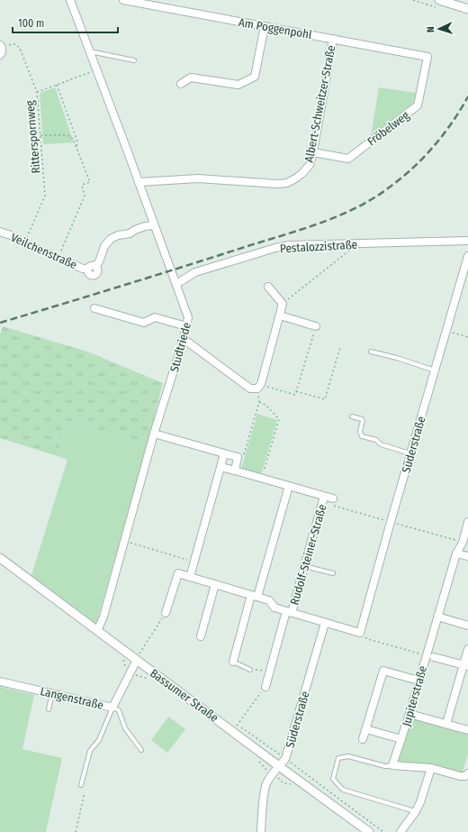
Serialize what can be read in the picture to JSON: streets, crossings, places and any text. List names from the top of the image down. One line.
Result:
{"streets":{"street":["Am Poggenpohl","Albert-Schweitzer-Straße","Fröbelweg","Pestalozzistraße","Veilchenstraße","Studtriede","Süderstraße","Rudolf-Steiner-Straße","Bassumer Straße","Jupiterstraße","Langenstraße"],"path":["Ritterspornweg"]},"crossings":[["Am Poggenpohl","Albert-Schweitzer-Straße"],["Am Poggenpohl","Fröbelweg"],["Albert-Schweitzer-Straße","Fröbelweg"],["Albert-Schweitzer-Straße","Studtriede"],["Ritterspornweg","Veilchenstraße"],["Pestalozzistraße","Studtriede"],["Veilchenstraße","Studtriede"],["Studtriede","Bassumer Straße"],["Süderstraße","Bassumer Straße"],["Bassumer Straße","Langenstraße"]],"scale_bar":"100 m","north":"left"}
